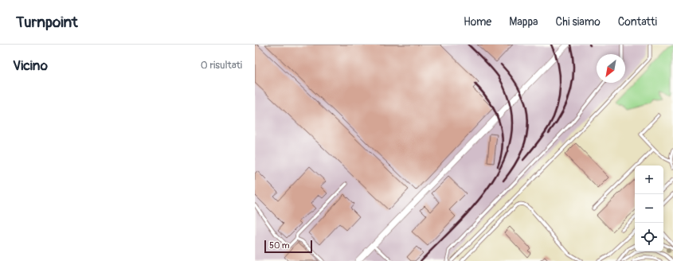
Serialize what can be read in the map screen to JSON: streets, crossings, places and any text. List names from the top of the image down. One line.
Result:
{"scale_bar":"50 m","north":"bottom left","page":{"header":"Turnpoint","nav":["Home","Mappa","Chi siamo","Contatti"],"heading":["Vicino","0 risultati"],"map_buttons":["+","−"],"scale":"50 m"}}
